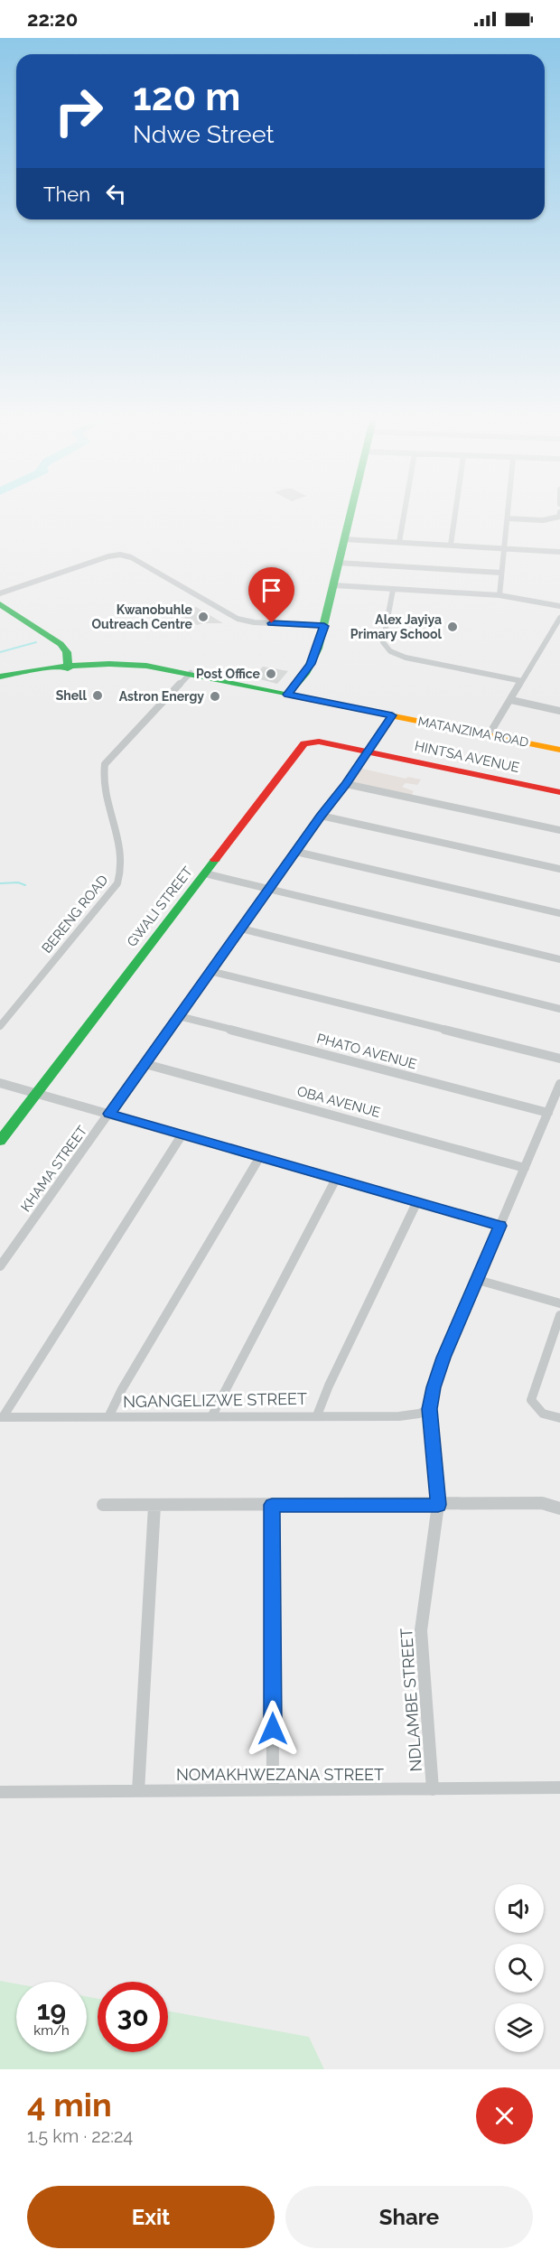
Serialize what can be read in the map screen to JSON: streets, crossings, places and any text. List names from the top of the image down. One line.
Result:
{"streets":{"street":["MATANZIMA ROAD","HINTSA AVENUE","GWALI STREET","BERENG ROAD","PHATO AVENUE","OBA AVENUE","KHAMA STREET","NGANGELIZWE STREET","NDLAMBE STREET","NOMAKHWEZANA STREET"]},"crossings":[["MATANZIMA ROAD","BERENG ROAD"],["MATANZIMA ROAD","KHAMA STREET"],["HINTSA AVENUE","GWALI STREET"],["HINTSA AVENUE","KHAMA STREET"],["GWALI STREET","KHAMA STREET"],["PHATO AVENUE","KHAMA STREET"],["PHATO AVENUE","NDLAMBE STREET"],["OBA AVENUE","KHAMA STREET"],["OBA AVENUE","NDLAMBE STREET"],["NGANGELIZWE STREET","NDLAMBE STREET"],["NDLAMBE STREET","NOMAKHWEZANA STREET"]],"places":["Kwanobuhle Outreach Centre","Alex Jayiya Primary School","Post Office","Shell","Astron Energy"],"page":{"status":"22:20","turn":["120 m","Ndwe Street"],"then":"Then","speed":"19 km/h","limit":"30","heading":["4 min","1.5 km · 22:24"],"buttons":["Exit","Share"]}}
